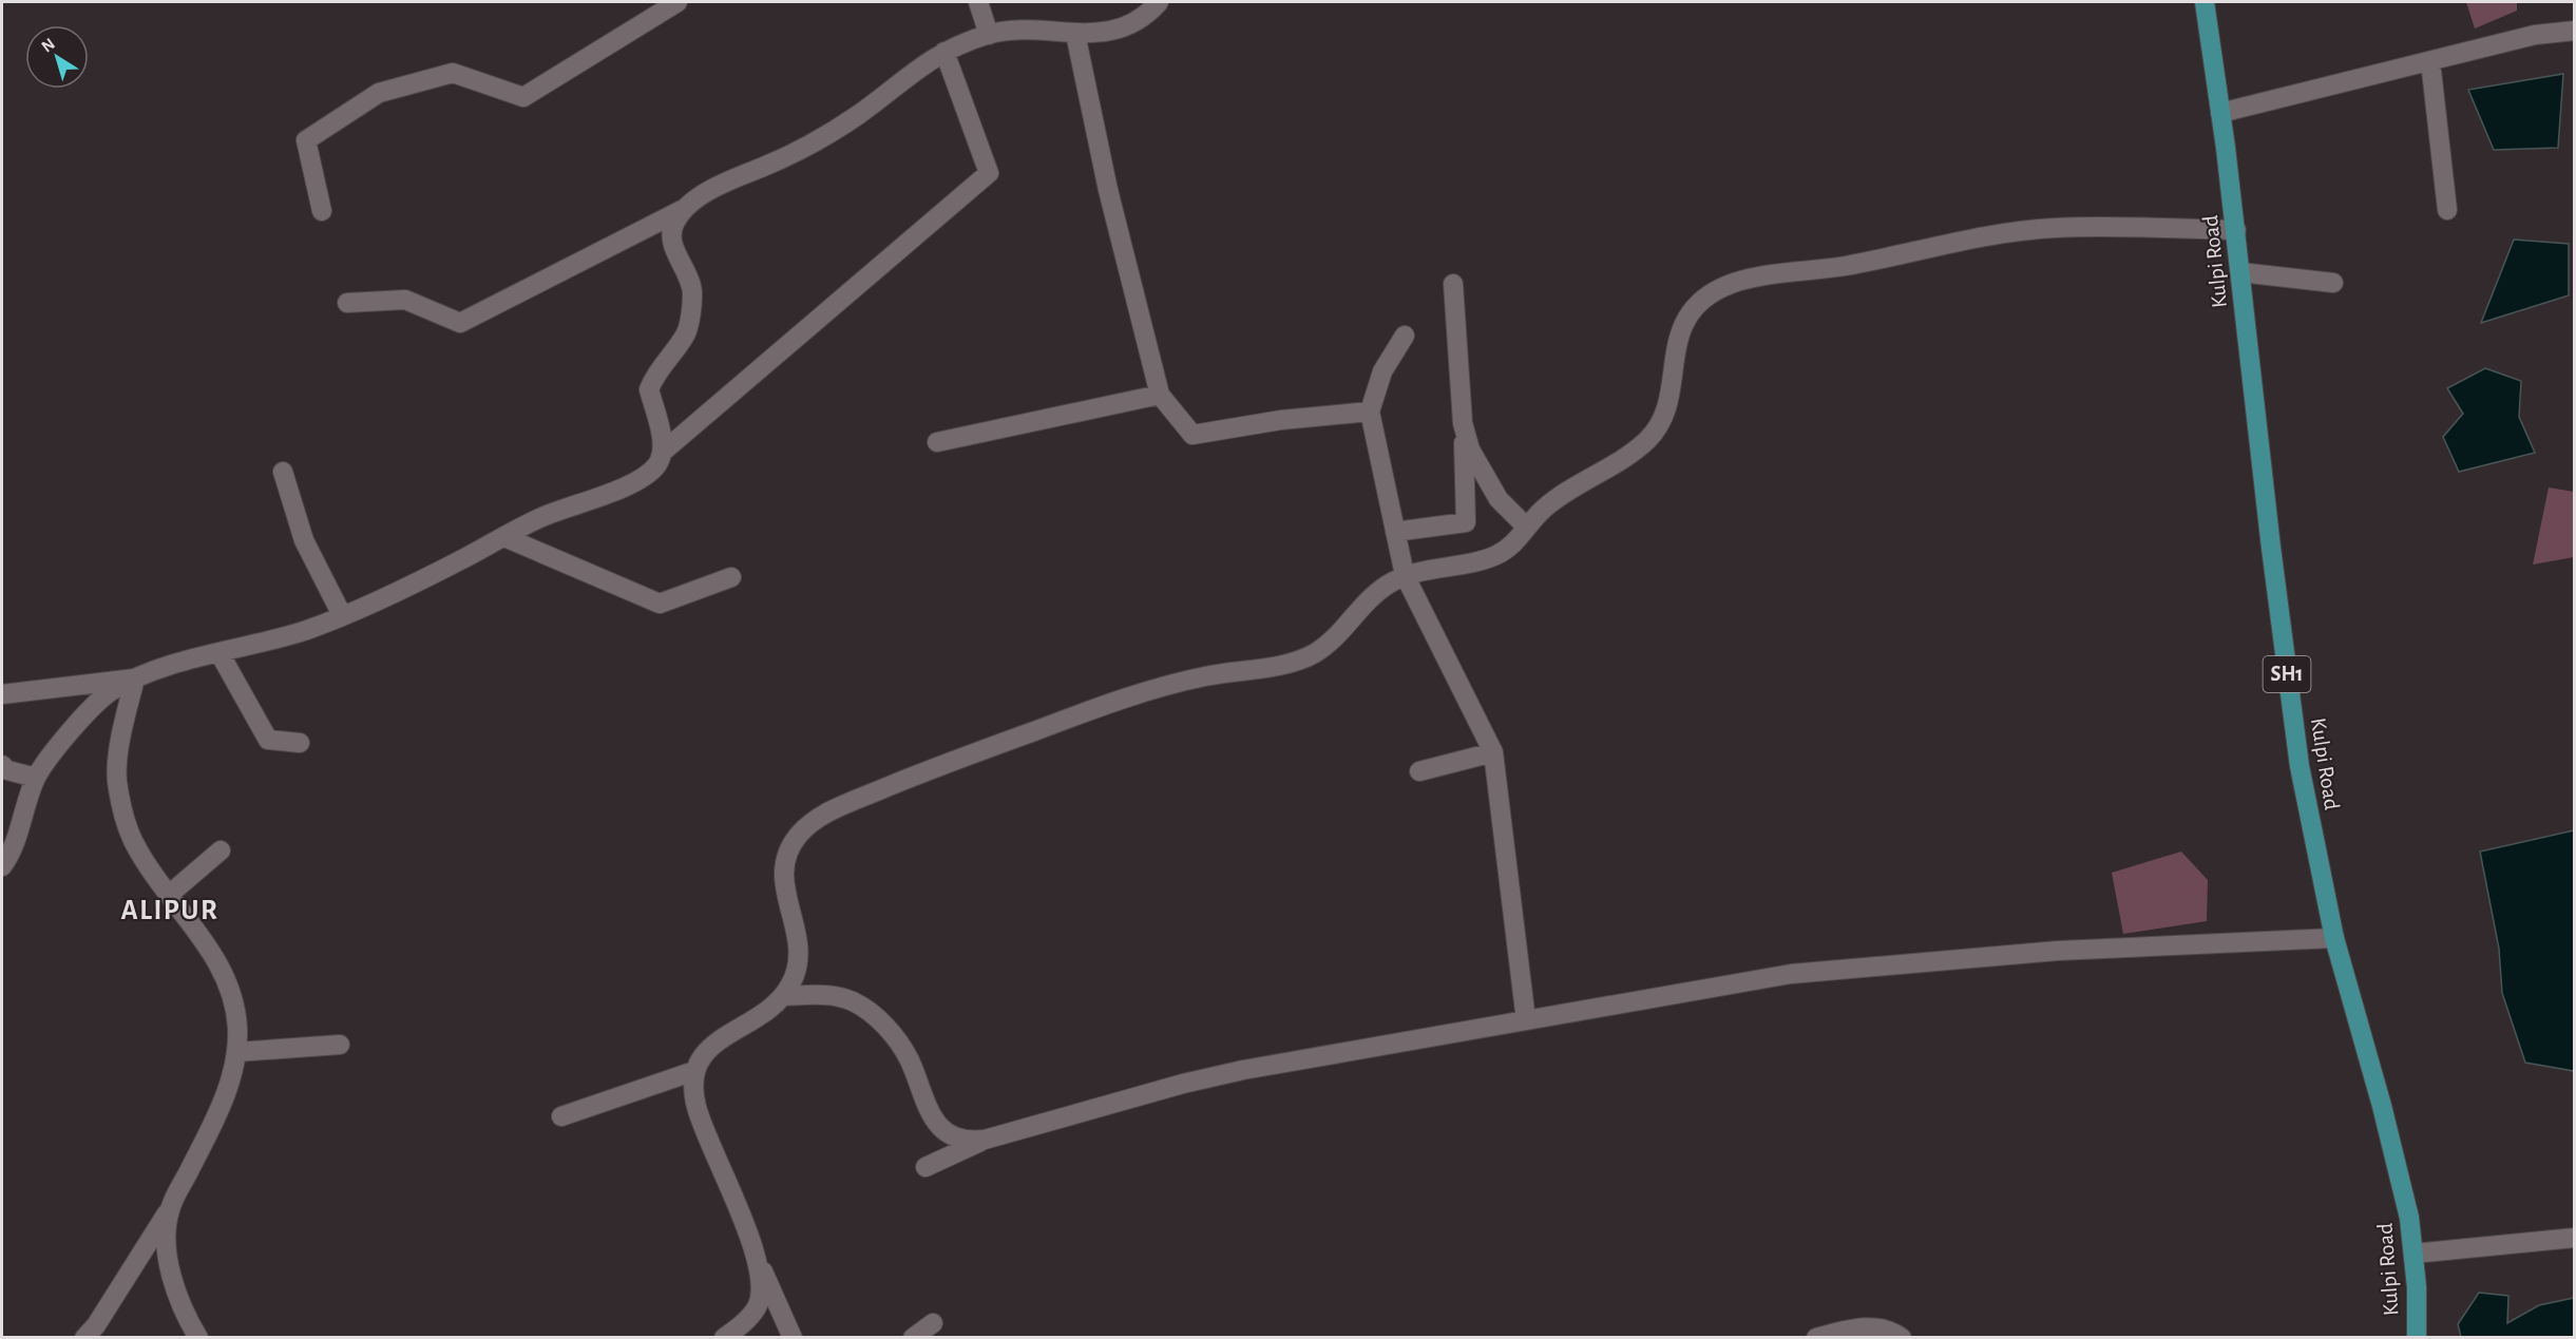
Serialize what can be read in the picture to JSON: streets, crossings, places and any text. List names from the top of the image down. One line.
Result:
{"streets":{"main road":["Kulpi Road","SH1"]},"districts":["ALIPUR"],"north":"top left"}
